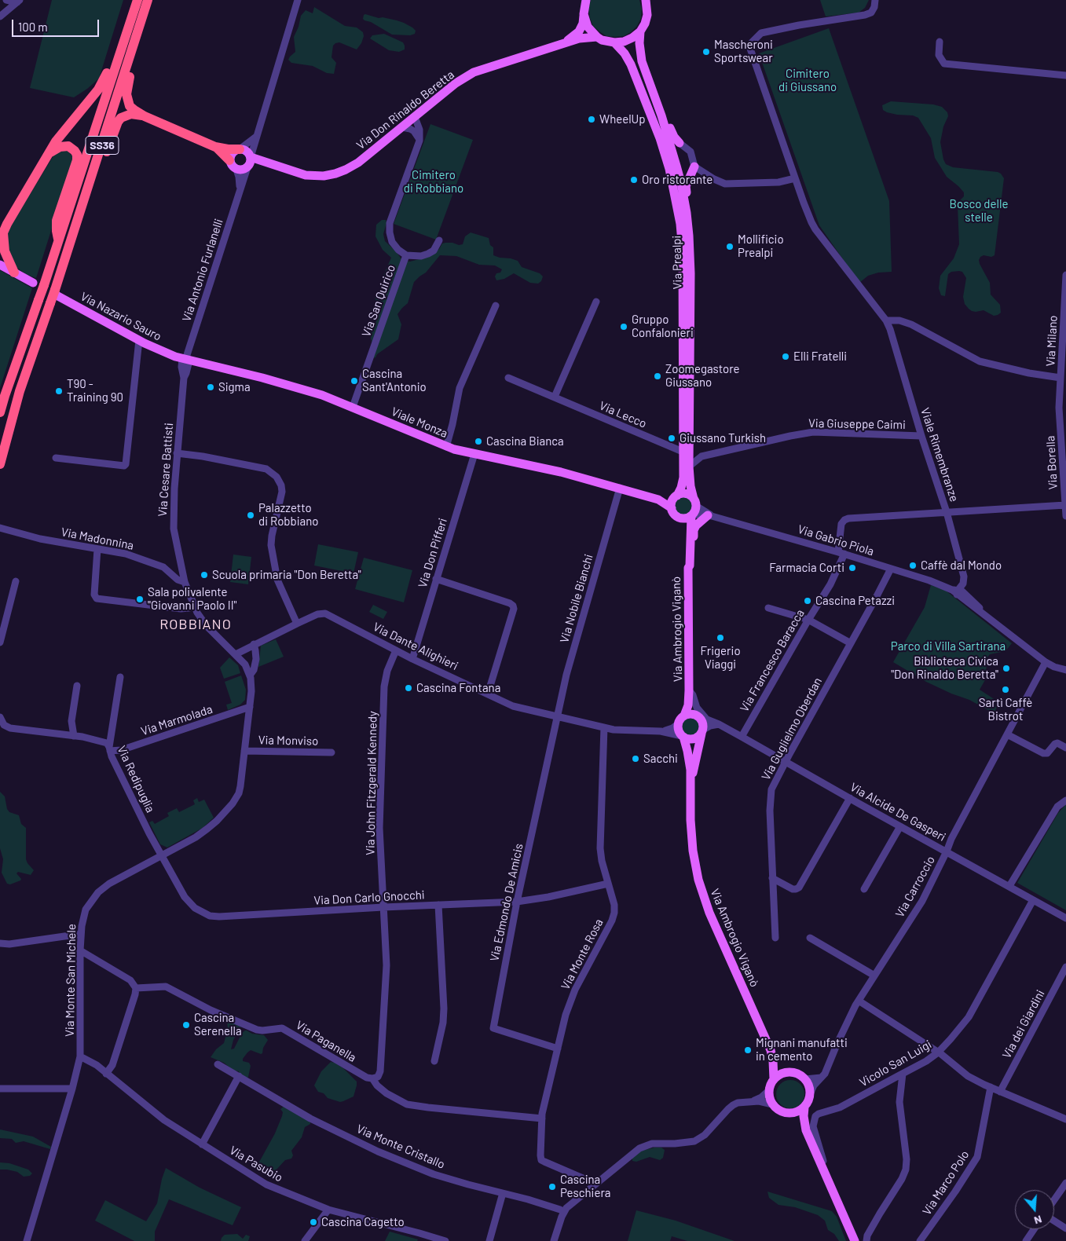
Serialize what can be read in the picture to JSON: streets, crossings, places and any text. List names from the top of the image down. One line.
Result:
{"streets":{"highway":["SS36"],"main road":["Via Don Rinaldo Beretta","Via Prealpi","Via Nazario Sauro","Viale Monza","Via Ambrogio Viganò"],"street":["Via Antonio Furlanelli","Via San Quirico","Via Milano","Via Lecco","Via Giuseppe Caimi","Viale Rimembranze","Via Borella","Via Cesare Battisti","Via Madonnina","Via Gabrio Piola","Via Don Pifferi","Via Nobile Bianchi","Via Dante Alighieri","Via Francesco Baracca","Via Marmolada","Via Guglielmo Oberdan","Via Monviso","Via Redipuglia","Via John Fitzgerald Kennedy","Via Alcide De Gasperi","Via Carroccio","Via Don Carlo Gnocchi","Via Edmondo De Amicis","Via Monte Rosa","Via Monte San Michele","Via dei Giardini","Via Paganella","Vicolo San Luigi","Via Monte Cristallo","Via Pasubio","Via Marco Polo"]},"crossings":[["Via Don Rinaldo Beretta","Via Antonio Furlanelli"],["Via Don Rinaldo Beretta","Via San Quirico"],["SS36","Via Nazario Sauro"],["Via Prealpi","Via Lecco"],["Via Prealpi","Viale Monza"],["Via Prealpi","Via Gabrio Piola"],["Via Prealpi","Via Ambrogio Viganò"],["Via Antonio Furlanelli","Via Nazario Sauro"],["Via Antonio Furlanelli","Viale Monza"],["Via Antonio Furlanelli","Via Cesare Battisti"],["Via San Quirico","Viale Monza"],["Via Nazario Sauro","Viale Monza"],["Via Nazario Sauro","Via Cesare Battisti"],["Via Milano","Via Borella"],["Via Lecco","Via Giuseppe Caimi"],["Viale Monza","Via Cesare Battisti"],["Viale Monza","Via Gabrio Piola"],["Viale Monza","Via Don Pifferi"],["Viale Monza","Via Nobile Bianchi"],["Viale Monza","Via Ambrogio Viganò"],["Via Giuseppe Caimi","Viale Rimembranze"],["Viale Rimembranze","Via Gabrio Piola"],["Viale Rimembranze","Via Francesco Baracca"],["Via Cesare Battisti","Via Madonnina"],["Via Cesare Battisti","Via Monte San Michele"],["Via Gabrio Piola","Via Ambrogio Viganò"],["Via Gabrio Piola","Via Francesco Baracca"],["Via Gabrio Piola","Via Guglielmo Oberdan"],["Via Don Pifferi","Via Dante Alighieri"],["Via Nobile Bianchi","Via Dante Alighieri"],["Via Nobile Bianchi","Via Edmondo De Amicis"],["Via Ambrogio Viganò","Via Dante Alighieri"],["Via Ambrogio Viganò","Via Alcide De Gasperi"],["Via Ambrogio Viganò","Via Carroccio"],["Via Dante Alighieri","Via John Fitzgerald Kennedy"],["Via Dante Alighieri","Via Alcide De Gasperi"],["Via Dante Alighieri","Via Edmondo De Amicis"],["Via Dante Alighieri","Via Monte Rosa"],["Via Dante Alighieri","Via Monte San Michele"],["Via Francesco Baracca","Via Alcide De Gasperi"],["Via Marmolada","Via Redipuglia"],["Via Marmolada","Via Monte San Michele"],["Via Guglielmo Oberdan","Via Alcide De Gasperi"],["Via Monviso","Via Monte San Michele"],["Via Redipuglia","Via Don Carlo Gnocchi"],["Via Redipuglia","Via Monte San Michele"],["Via John Fitzgerald Kennedy","Via Don Carlo Gnocchi"],["Via John Fitzgerald Kennedy","Via Paganella"],["Via Alcide De Gasperi","Via Carroccio"],["Via Alcide De Gasperi","Vicolo San Luigi"],["Via Don Carlo Gnocchi","Via Edmondo De Amicis"],["Via Don Carlo Gnocchi","Via Monte Rosa"],["Via Don Carlo Gnocchi","Via Monte San Michele"],["Via Edmondo De Amicis","Via Monte Rosa"],["Via Monte San Michele","Via Pasubio"]],"districts":["ROBBIANO"],"parks":["Cimitero di Giussano","Cimitero di Robbiano","Bosco delle stelle","Parco di Villa Sartirana"],"places":["Mascheroni Sportswear","WheelUp","Oro ristorante","Mollificio Prealpi","Gruppo Confalonieri","Elli Fratelli","Zoomegastore Giussano","Cascina Sant'Antonio","Sigma","T90 - Training 90","Giussano Turkish","Cascina Bianca","Palazzetto di Robbiano","Caffè dal Mondo","Farmacia Corti","Scuola primaria \"Don Beretta\"","Sala polivalente \"Giovanni Paolo II\"","Cascina Petazzi","Frigerio Viaggi","Biblioteca Civica \"Don Rinaldo Beretta\"","Cascina Fontana","Sartì Caffè Bistrot","Sacchi","Cascina Serenella","Mignani manufatti in cemento","Cascina Peschiera","Cascina Cagetto"],"scale_bar":"100 m","north":"bottom"}
